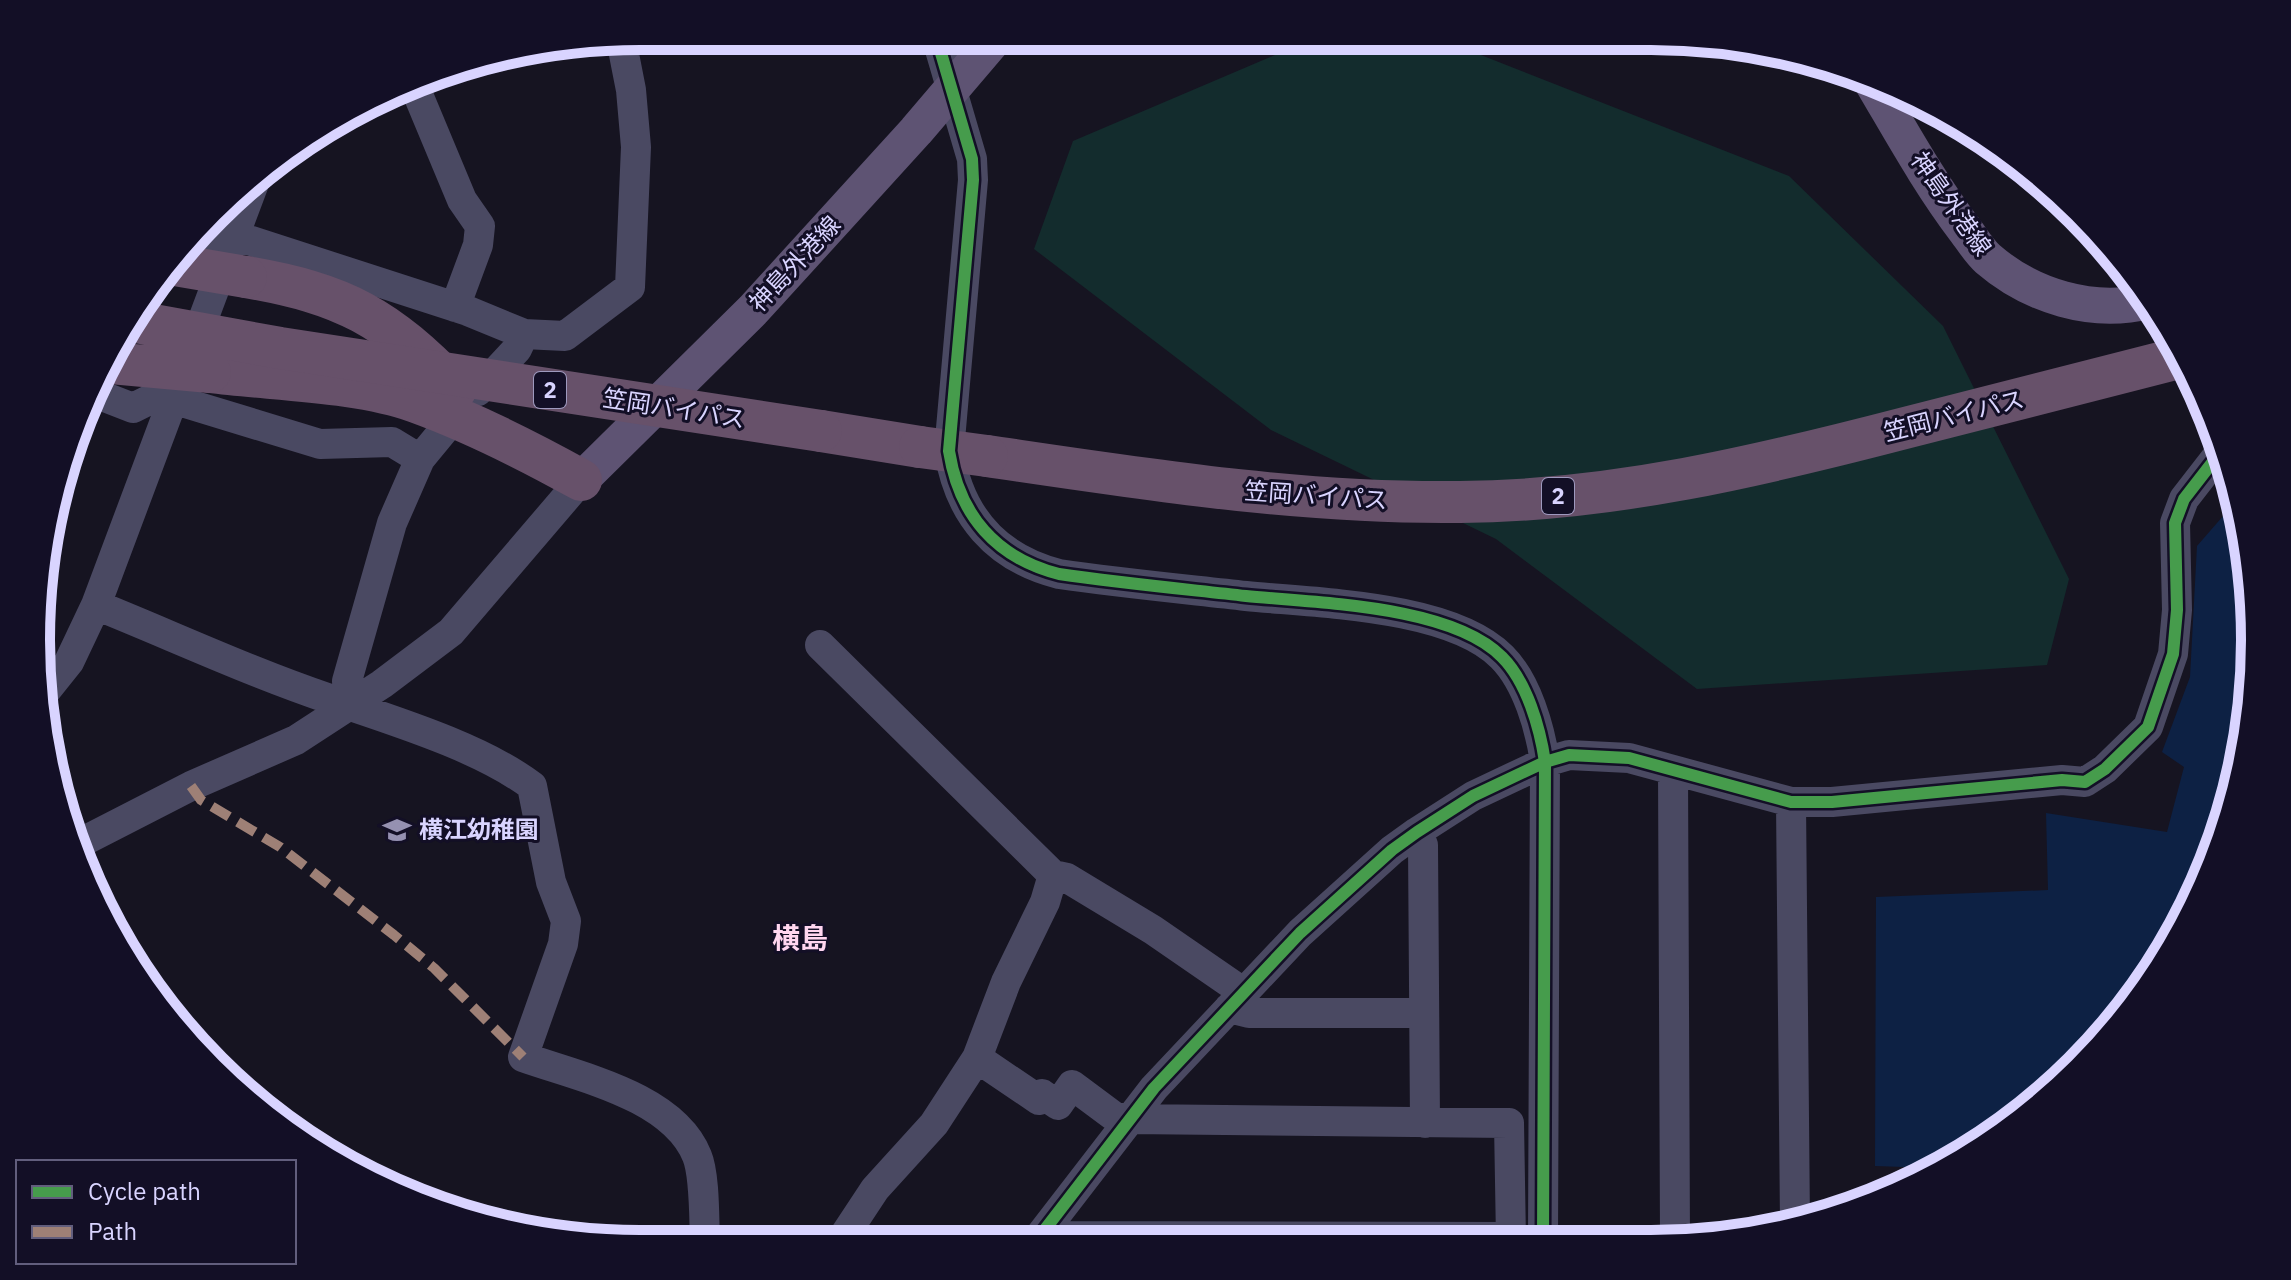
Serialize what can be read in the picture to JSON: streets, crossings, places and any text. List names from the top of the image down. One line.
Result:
{"streets":{"highway":["2","笠岡バイパス"],"main road":["神島外港線"]},"crossings":[["2","笠岡バイパス"]],"districts":["横島"],"places":{"school or university":["横江幼稚園"]},"legend":["Cycle path","Path"]}
